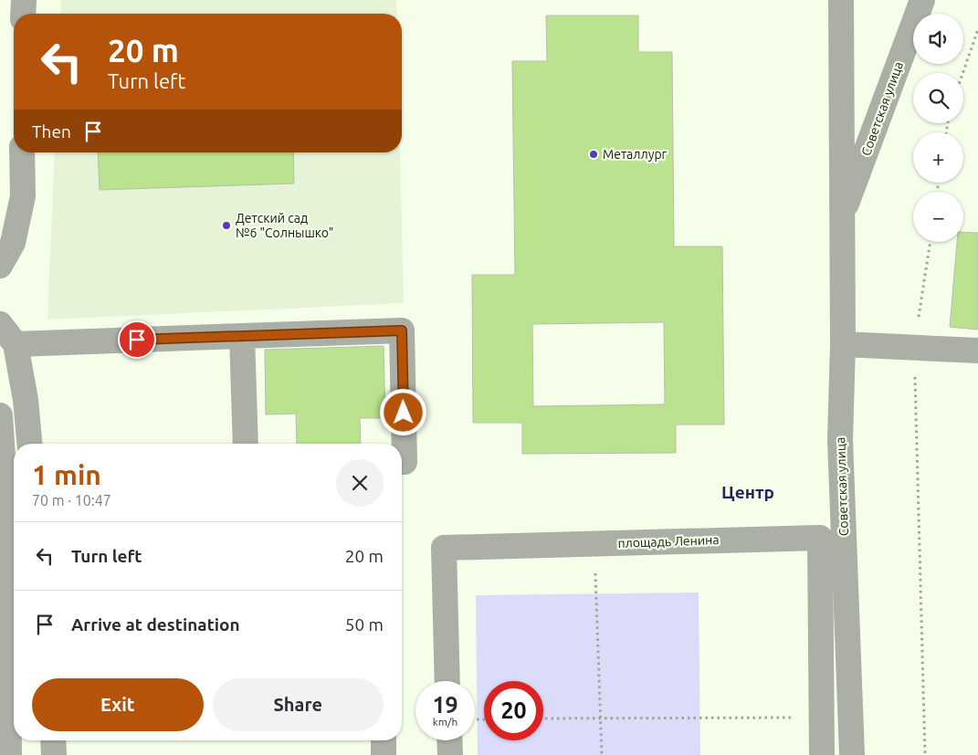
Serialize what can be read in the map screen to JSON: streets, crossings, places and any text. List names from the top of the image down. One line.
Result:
{"streets":{"street":["Советская улица","площадь Ленина"]},"districts":["Центр"],"places":["Металлург","Детский сад №6 \"Солнышко\""],"page":{"map_buttons":["+","−"],"turn":["20 m","Turn left"],"then":"Then","heading":["1 min","70 m · 10:47"],"list":[{"name":"Turn left","value":"20 m"},{"name":"Arrive at destination","value":"50 m"}],"buttons":["Exit","Share"],"speed":"19 km/h","limit":"20"}}
